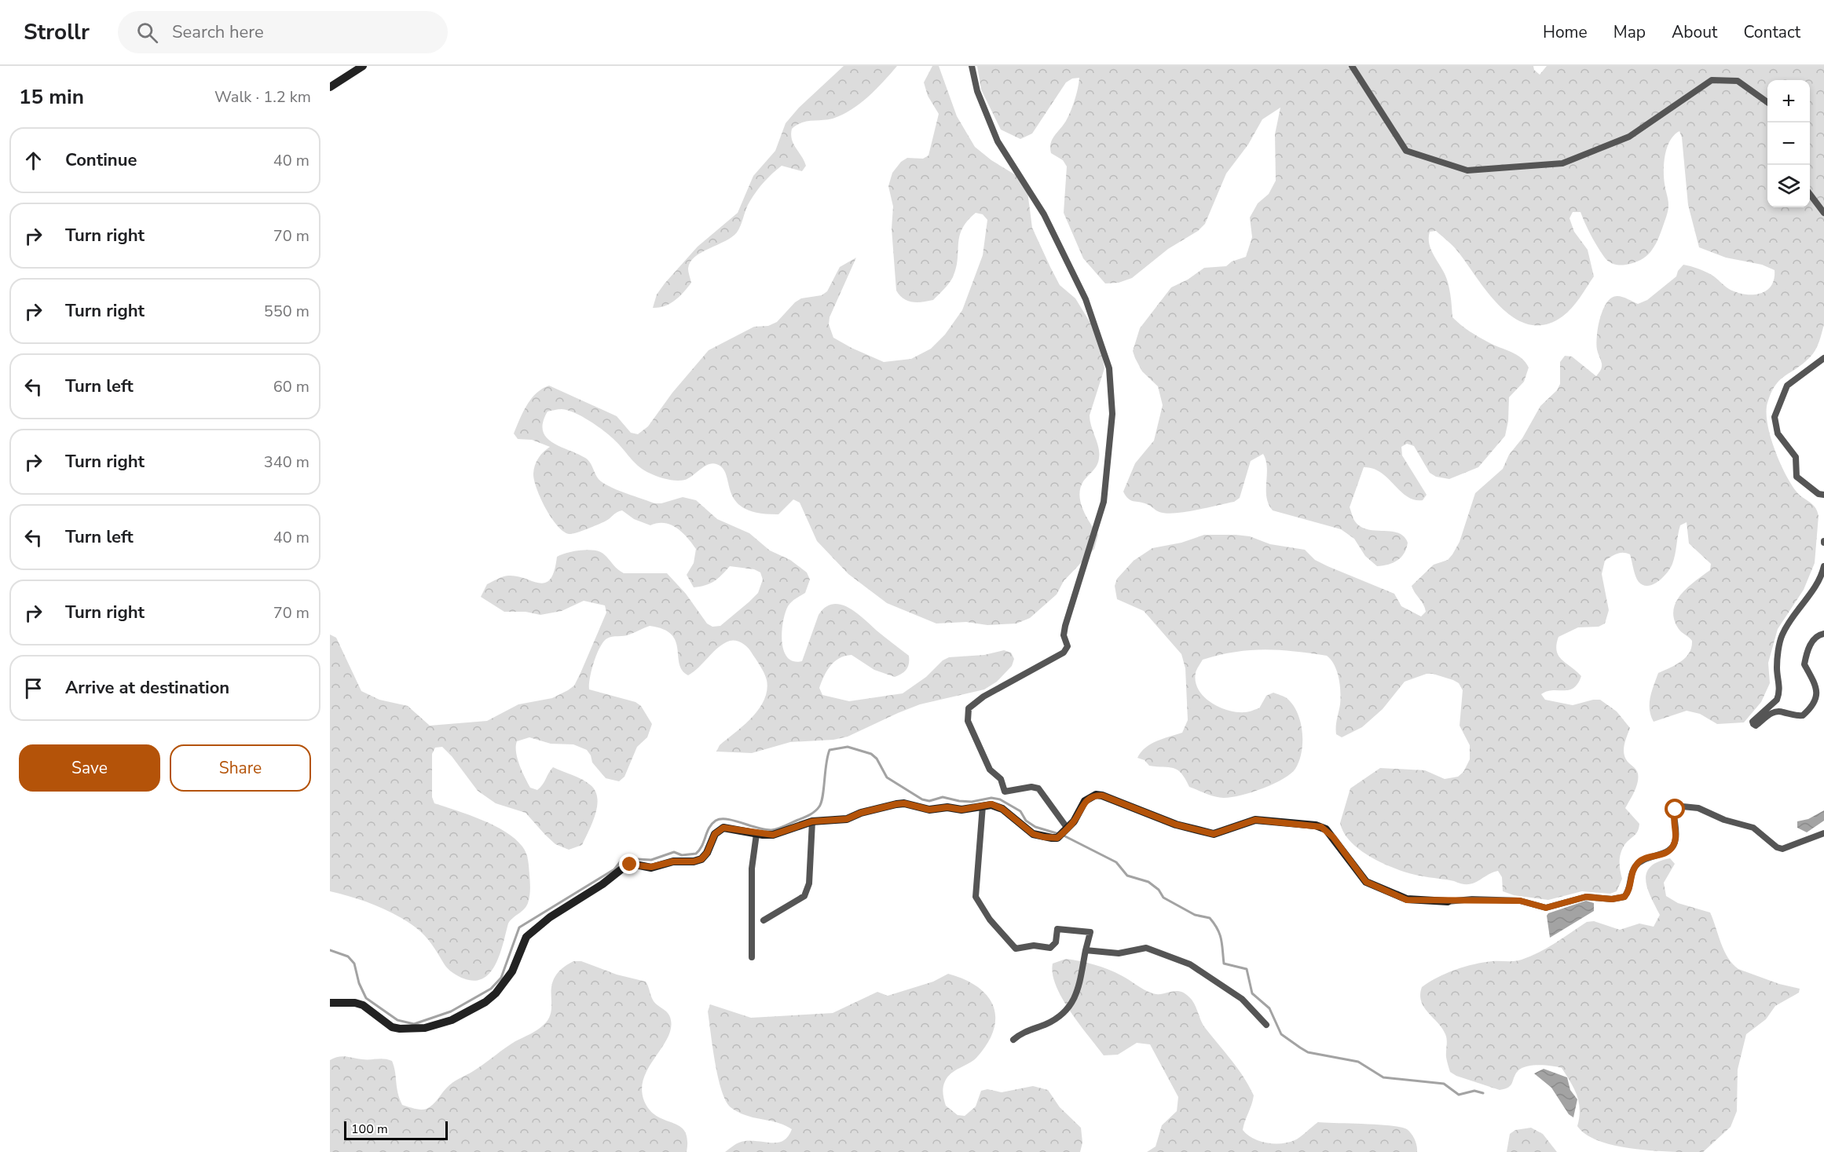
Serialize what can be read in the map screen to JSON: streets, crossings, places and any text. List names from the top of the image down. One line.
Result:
{"scale_bar":"100 m","page":{"header":"Strollr","search":"Search here","nav":["Home","Map","About","Contact"],"heading":["15 min","Walk · 1.2 km"],"map_buttons":["+","−"],"list":[["Continue","40 m"],["Turn right","70 m"],["Turn right","550 m"],["Turn left","60 m"],["Turn right","340 m"],["Turn left","40 m"],["Turn right","70 m"],"Arrive at destination"],"buttons":["Save","Share"],"scale":"100 m"}}
